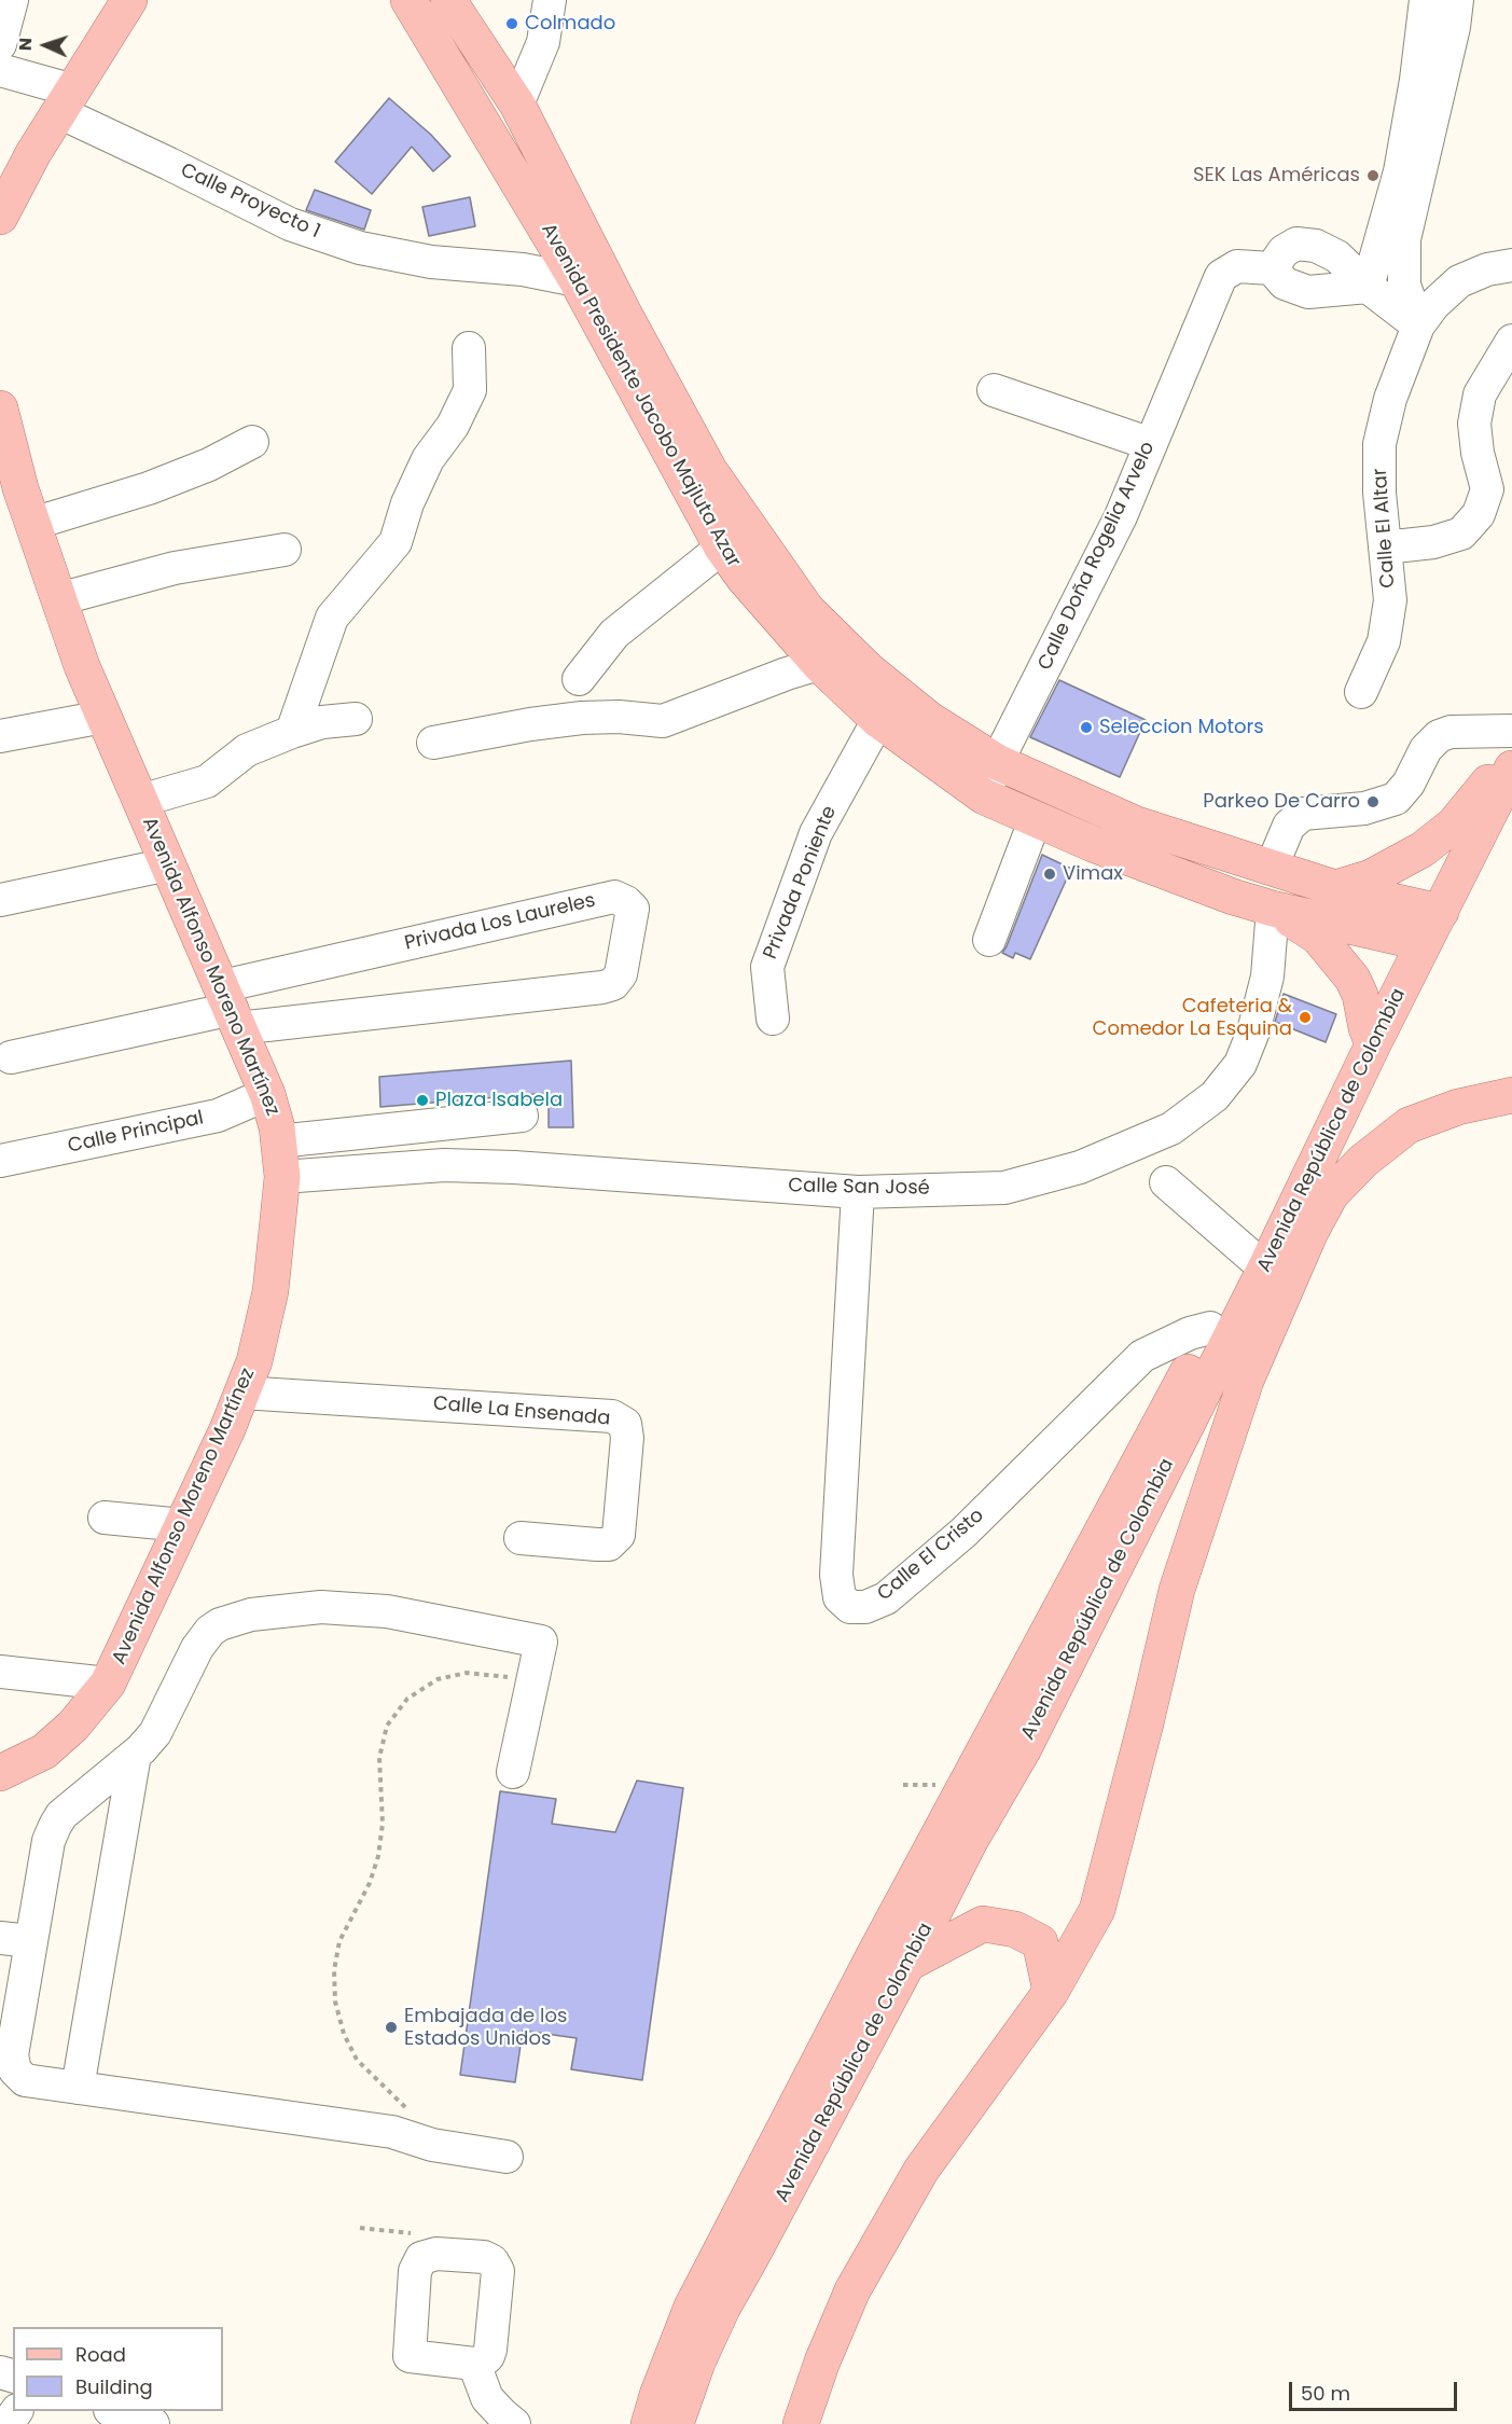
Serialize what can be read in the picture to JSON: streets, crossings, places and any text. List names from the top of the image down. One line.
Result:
{"streets":{"main road":["Avenida Presidente Jacobo Majluta Azar","Avenida Alfonso Moreno Martínez","Avenida República de Colombia"],"street":["Calle Proyecto 1","Calle El Altar","Calle Doña Rogelia Arvelo","Privada Poniente","Privada Los Laureles","Calle Principal","Calle San José","Calle La Ensenada","Calle El Cristo"]},"crossings":[["Calle Proyecto 1","Avenida Presidente Jacobo Majluta Azar"],["Avenida Presidente Jacobo Majluta Azar","Calle Doña Rogelia Arvelo"],["Avenida Presidente Jacobo Majluta Azar","Privada Poniente"],["Avenida Presidente Jacobo Majluta Azar","Avenida República de Colombia"],["Avenida Presidente Jacobo Majluta Azar","Calle San José"],["Privada Los Laureles","Avenida Alfonso Moreno Martínez"],["Avenida Alfonso Moreno Martínez","Calle Principal"],["Avenida Alfonso Moreno Martínez","Calle San José"],["Avenida Alfonso Moreno Martínez","Calle La Ensenada"],["Avenida República de Colombia","Calle El Cristo"],["Calle San José","Calle El Cristo"]],"places":["Colmado","SEK Las Américas","Seleccion Motors","Parkeo De Carro","Vimax","Cafeteria & Comedor La Esquina","Plaza Isabela","Embajada de los Estados Unidos"],"legend":["Road","Building"],"scale_bar":"50 m","north":"left"}
